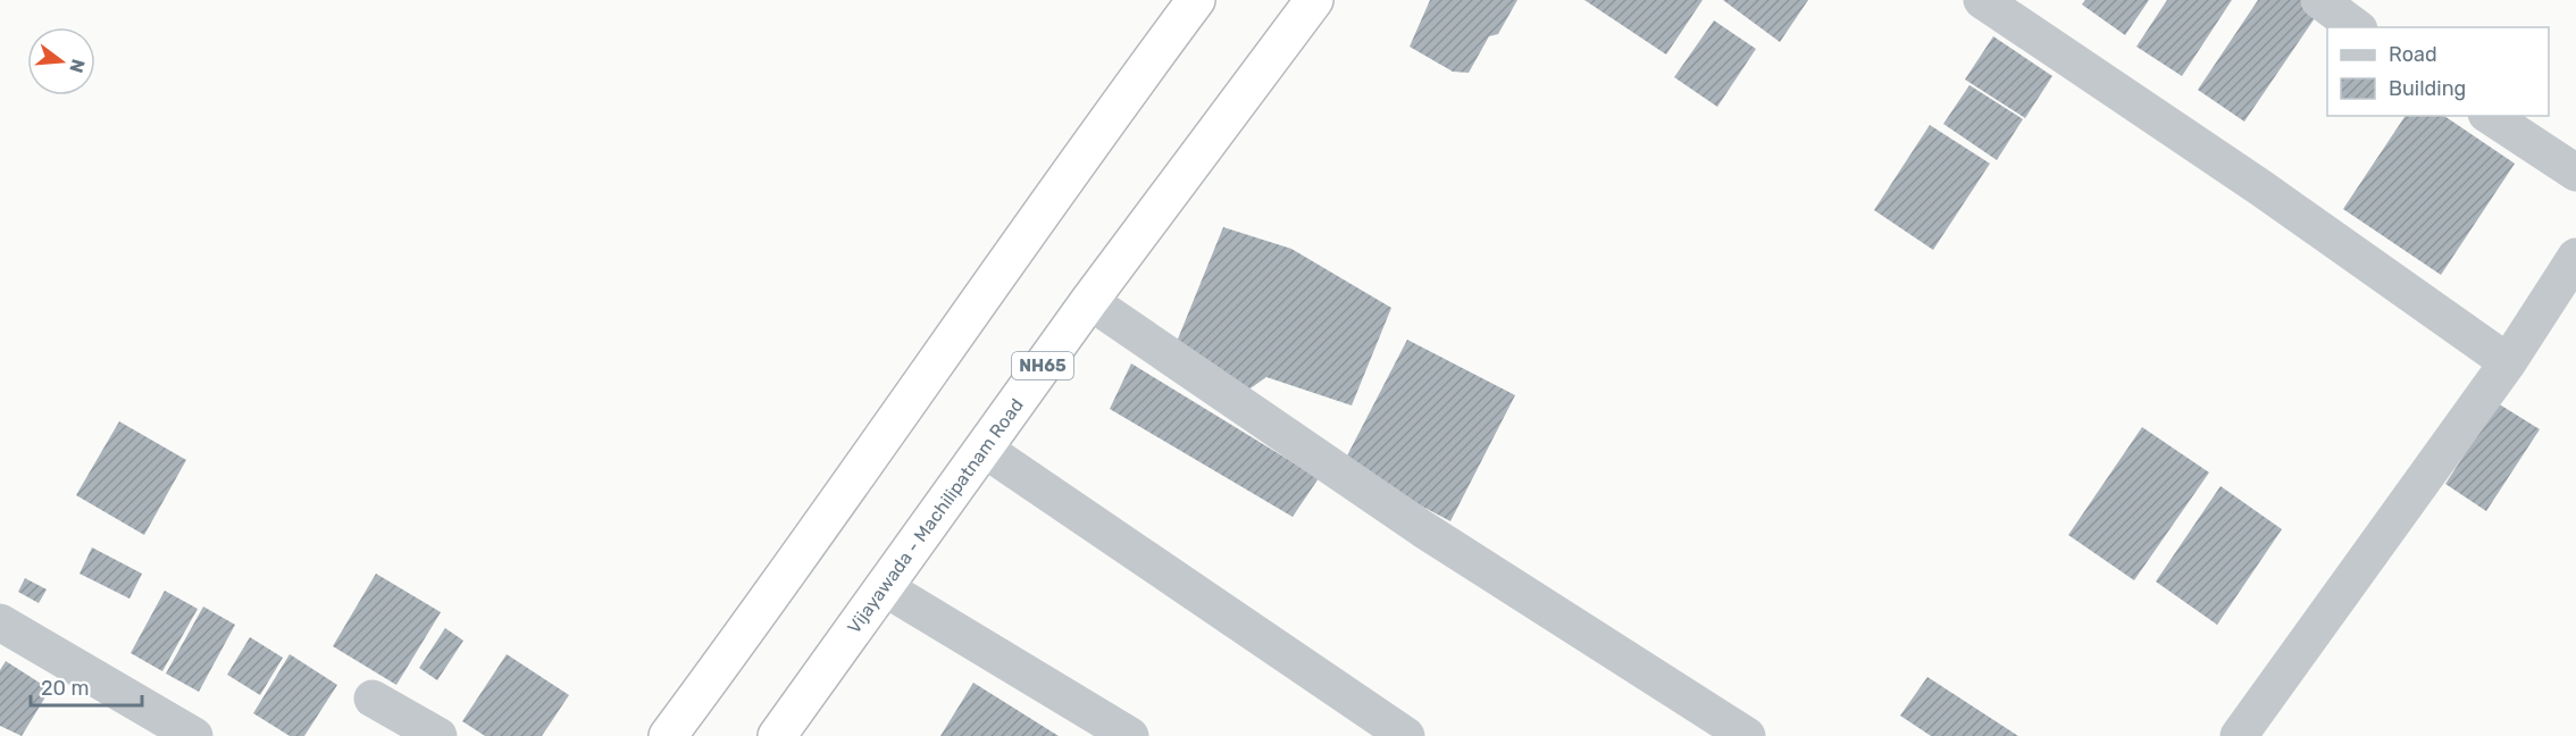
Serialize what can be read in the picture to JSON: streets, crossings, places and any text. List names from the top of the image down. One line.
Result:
{"streets":{"highway":["NH65","Vijayawada - Machilipatnam Road"]},"legend":["Road","Building"],"scale_bar":"20 m","north":"right"}
